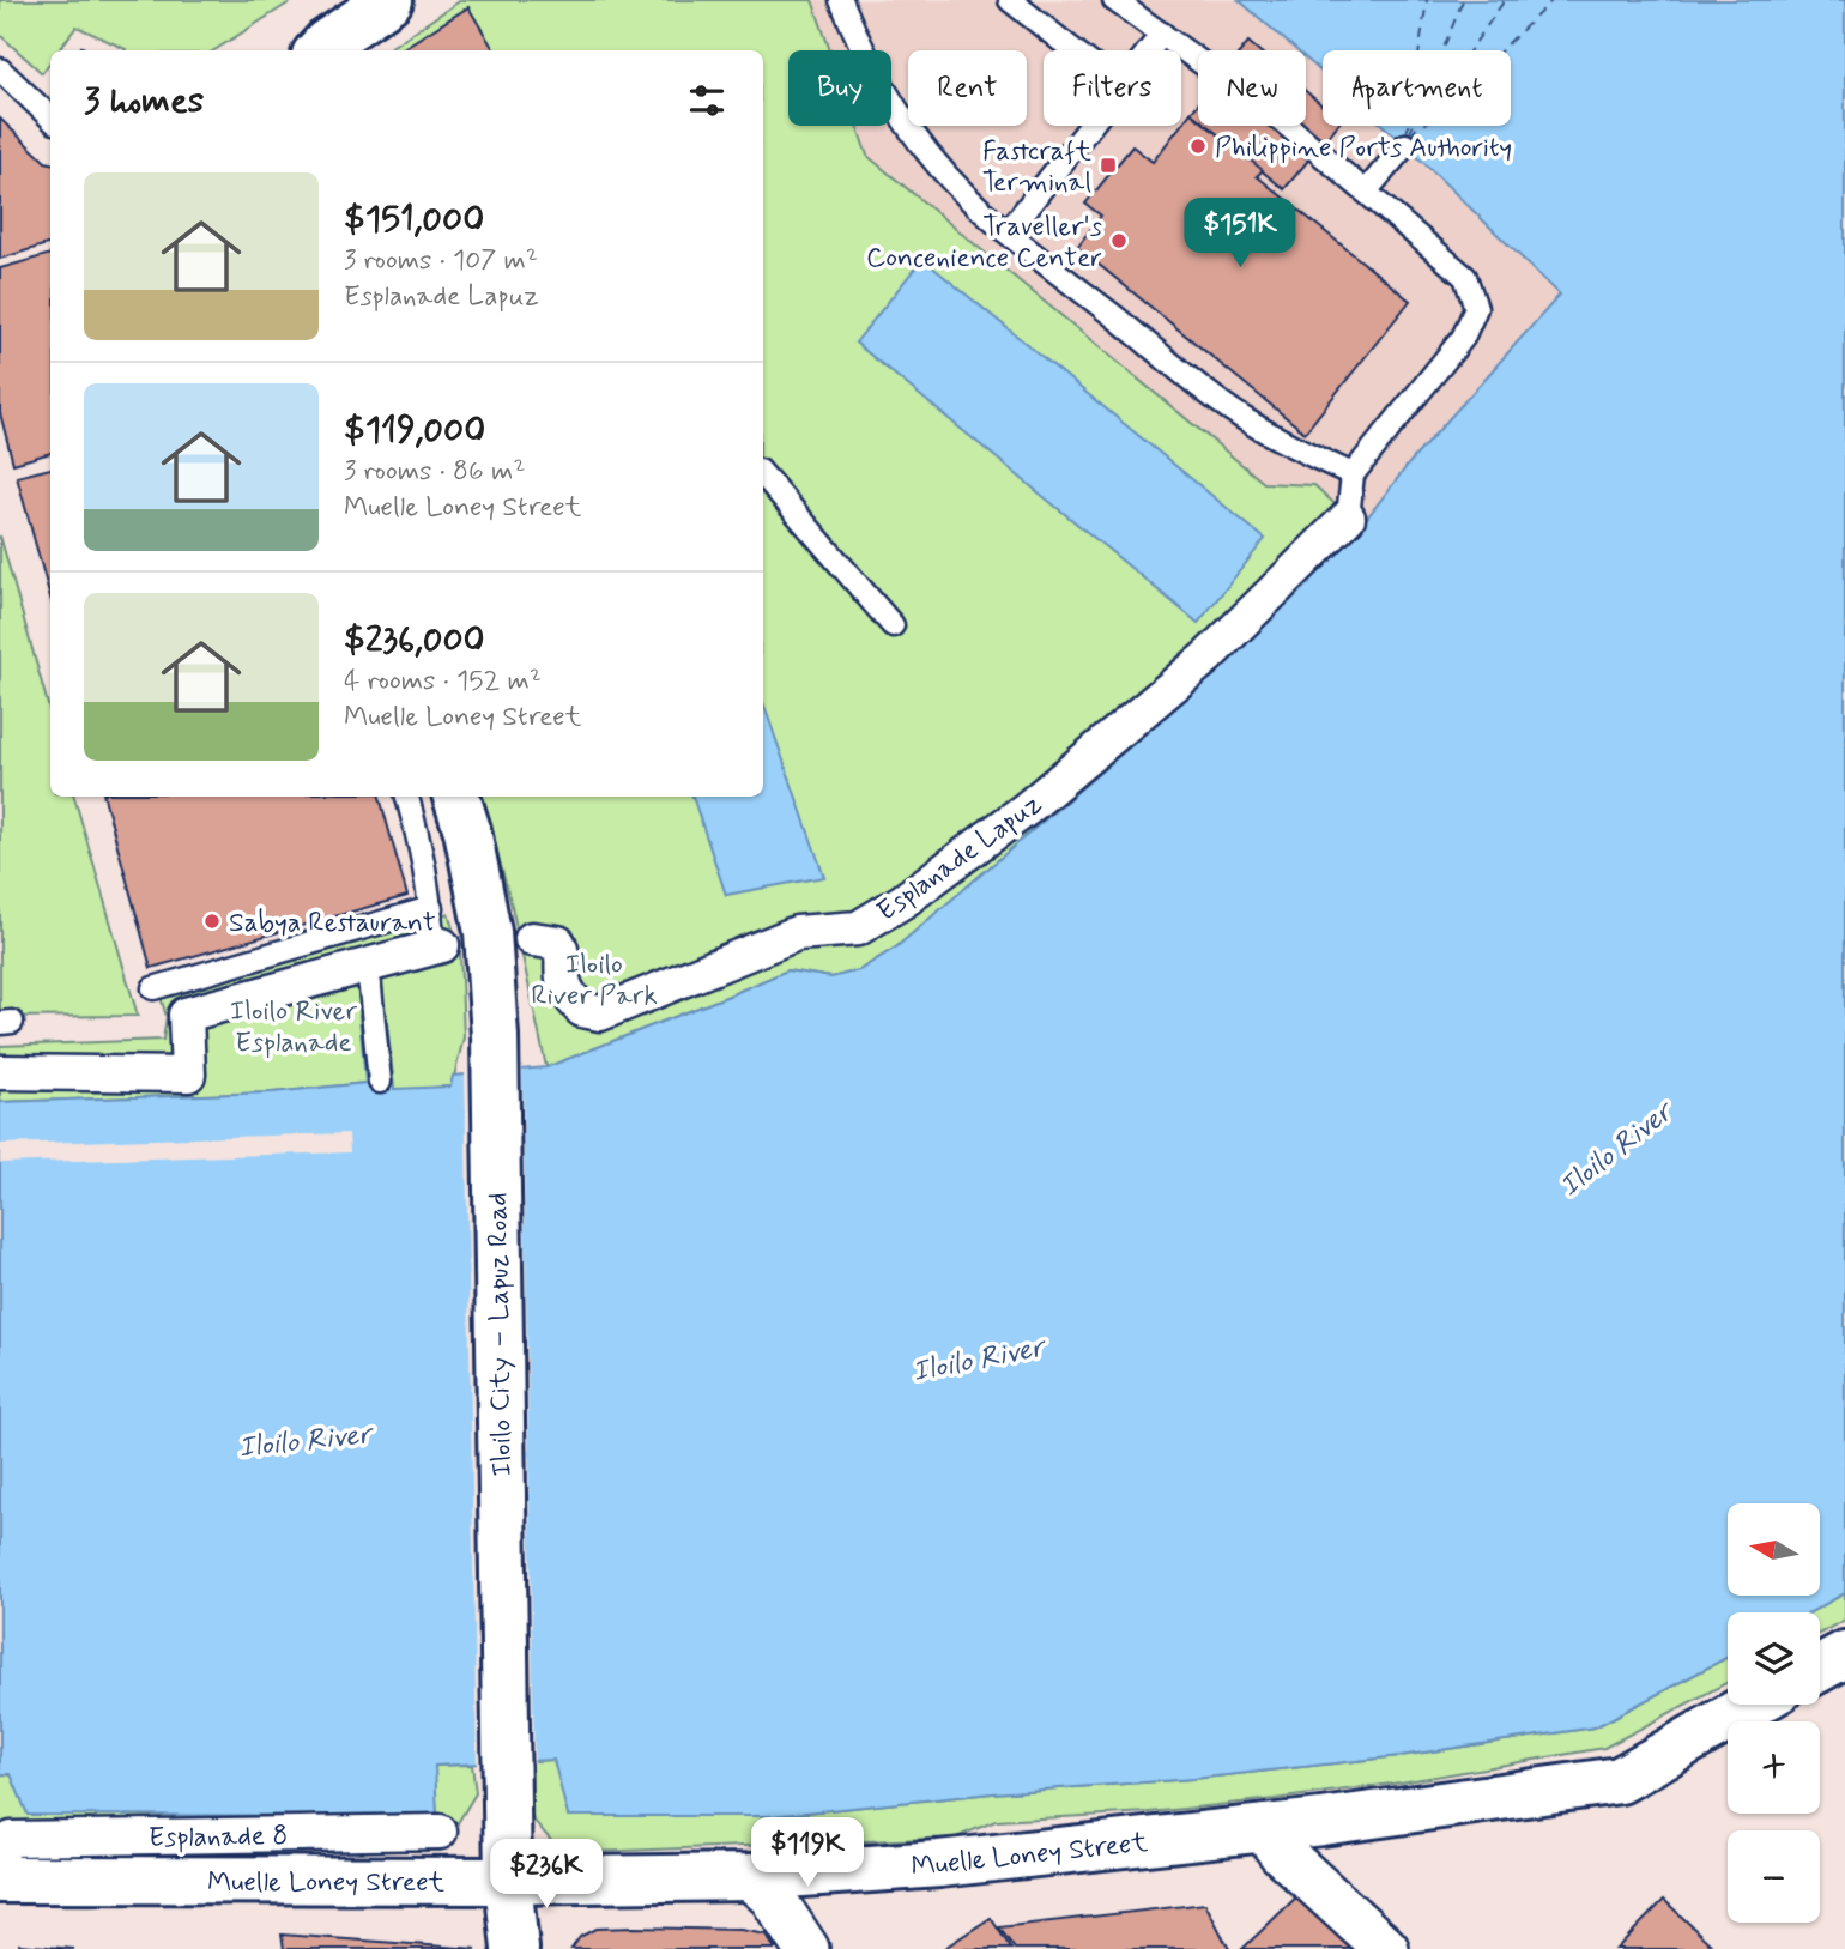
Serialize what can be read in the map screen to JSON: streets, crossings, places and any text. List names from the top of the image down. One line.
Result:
{"streets":{"main road":["Iloilo City – Lapuz Road","Muelle Loney Street"],"street":["Esplanade Lapuz","Esplanade 8"]},"crossings":[["Iloilo City – Lapuz Road","Muelle Loney Street"]],"water":["Iloilo River"],"parks":["Iloilo River Park","Iloilo River Esplanade"],"places":{"other":["Philippine Ports Authority","Traveller's Concenience Center","Sabya Restaurant"],"transit":["Fastcraft Terminal"]},"north":"left","page":{"chip":["Buy","Rent","Filters","New","Apartment"],"heading":"3 homes","list":[{"name":"$151,000","note":"3 rooms · 107 m² · Esplanade Lapuz"},{"name":"$119,000","note":"3 rooms · 86 m² · Muelle Loney Street"},{"name":"$236,000","note":"4 rooms · 152 m² · Muelle Loney Street"}],"price":["$151K","$119K","$236K"],"map_buttons":["+","−"]}}
